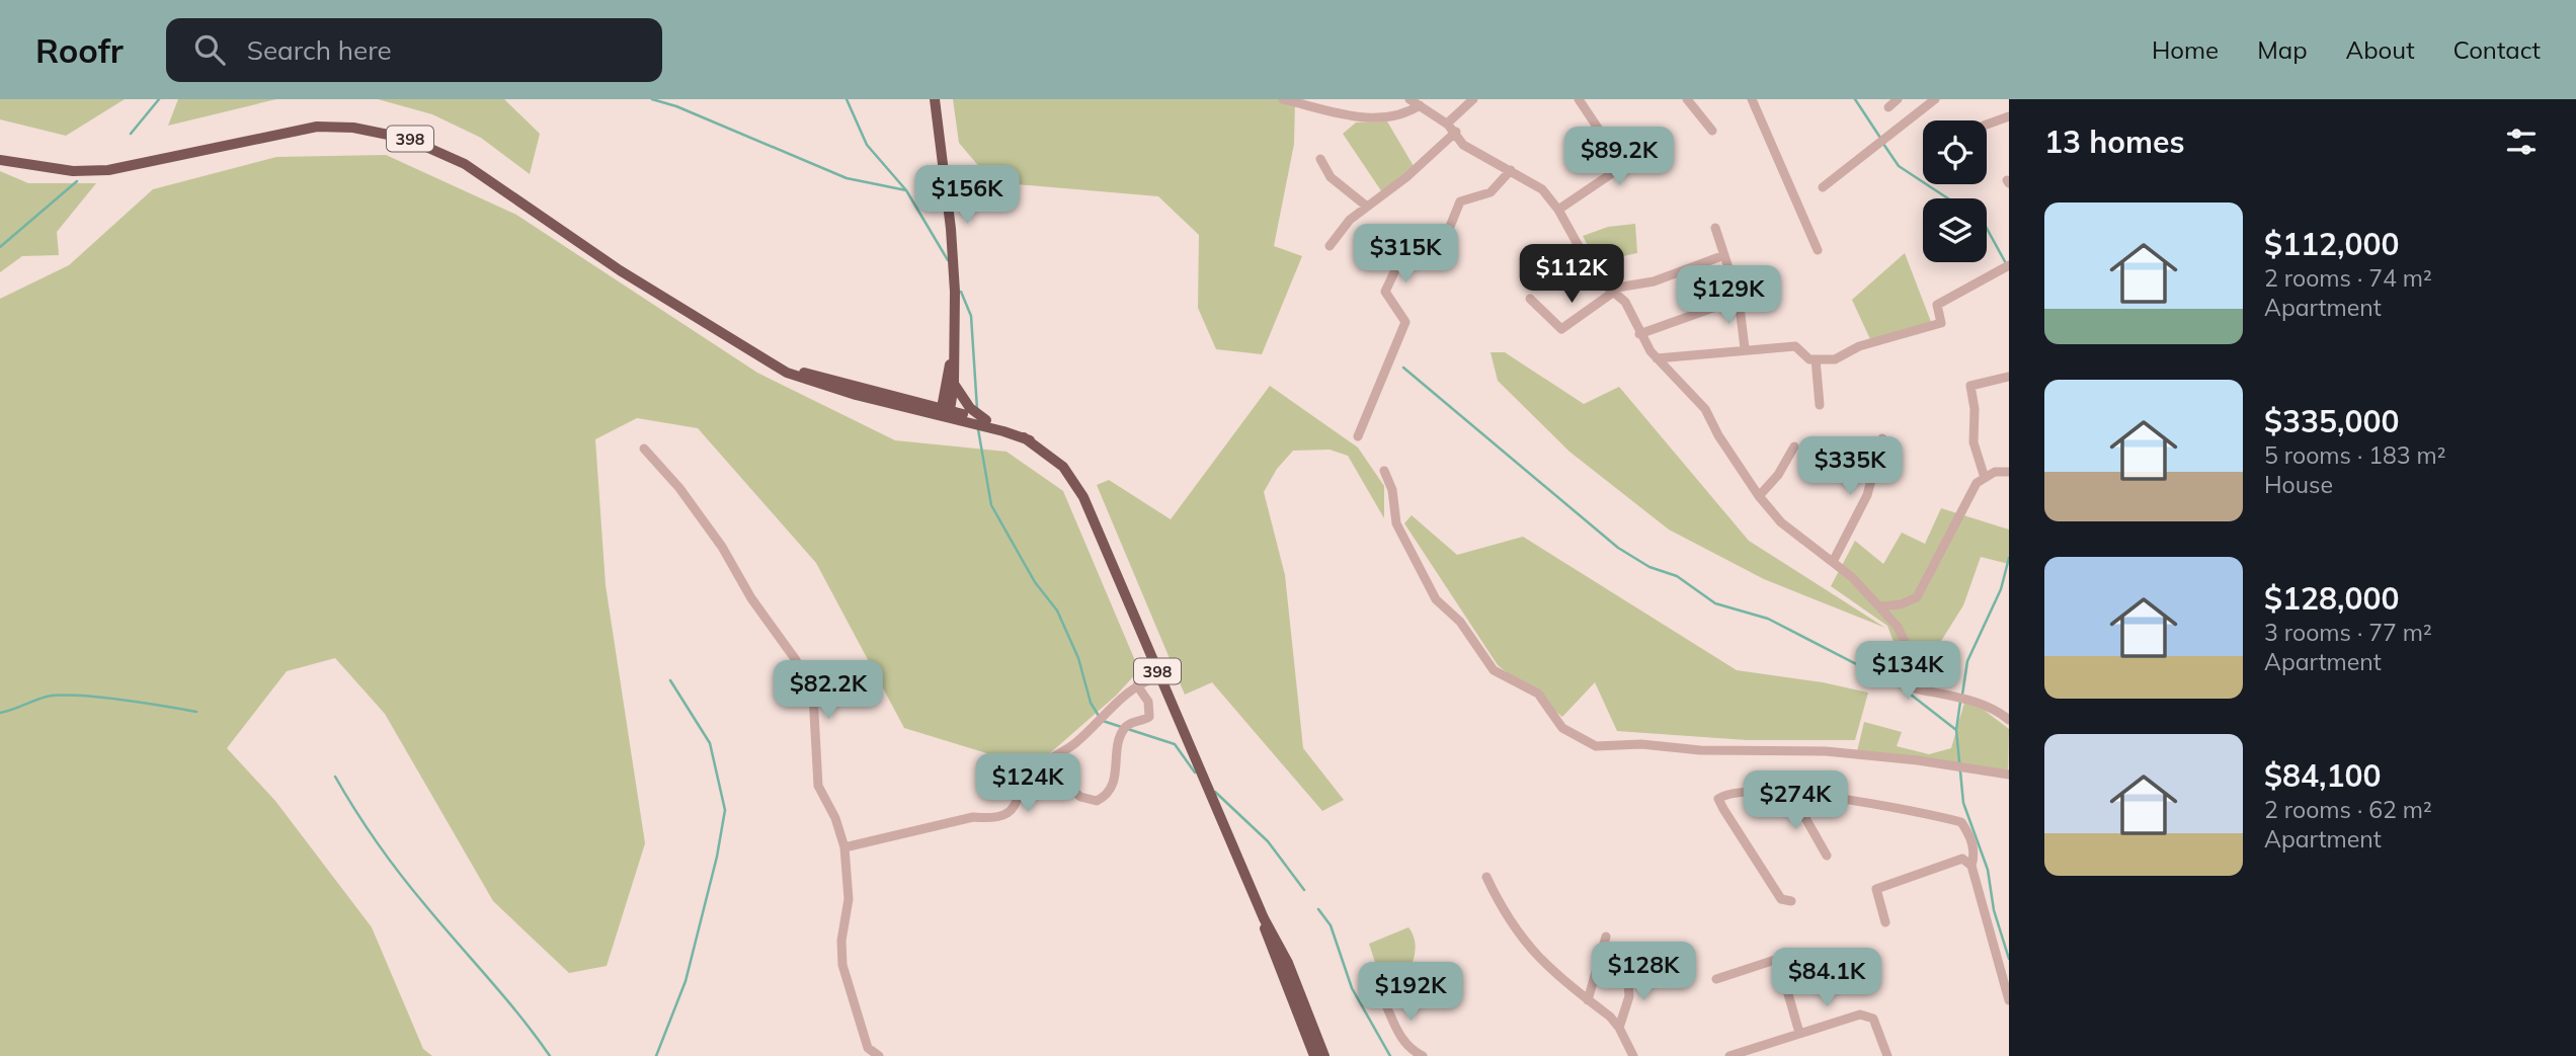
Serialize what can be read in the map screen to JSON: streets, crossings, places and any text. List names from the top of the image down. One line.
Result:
{"streets":{"main road":["398"]},"page":{"header":"Roofr","search":"Search here","nav":["Home","Map","About","Contact"],"heading":"13 homes","price":["$89.2K","$156K","$315K","$112K","$129K","$335K","$134K","$82.2K","$124K","$274K","$128K","$84.1K","$192K"],"list":[{"name":"$112,000","note":"2 rooms · 74 m² · Apartment"},{"name":"$335,000","note":"5 rooms · 183 m² · House"},{"name":"$128,000","note":"3 rooms · 77 m² · Apartment"},{"name":"$84,100","note":"2 rooms · 62 m² · Apartment"}]}}
